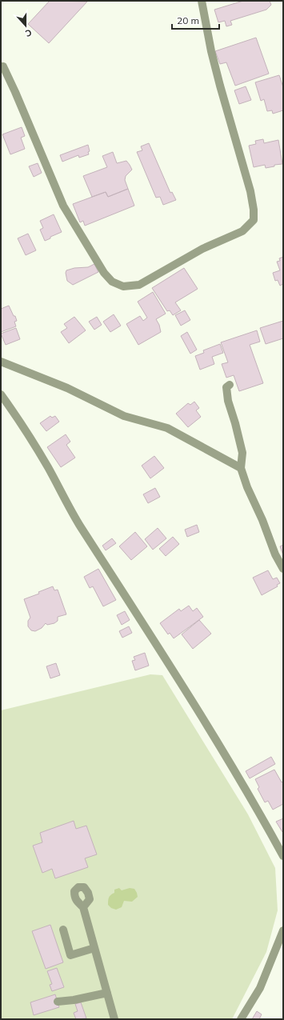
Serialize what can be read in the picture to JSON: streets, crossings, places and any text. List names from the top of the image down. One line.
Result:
{"scale_bar":"20 m","north":"bottom"}
